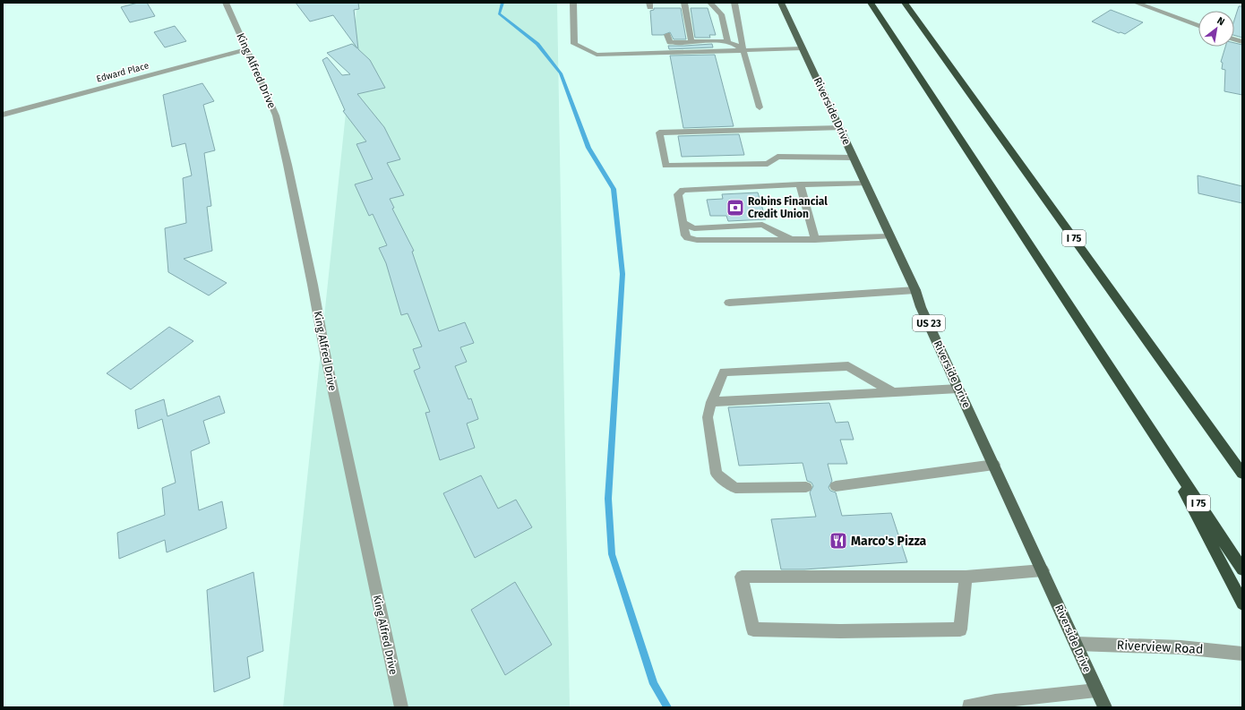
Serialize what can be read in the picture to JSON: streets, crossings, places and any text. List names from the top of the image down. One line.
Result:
{"streets":{"highway":["I 75"],"main road":["Riverside Drive","US 23"],"street":["King Alfred Drive","Edward Place","Riverview Road"]},"crossings":[["King Alfred Drive","Edward Place"],["Riverside Drive","Riverview Road"]],"places":{"bank":["Robins Financial Credit Union"],"restaurant":["Marco's Pizza"]},"north":"top right"}
